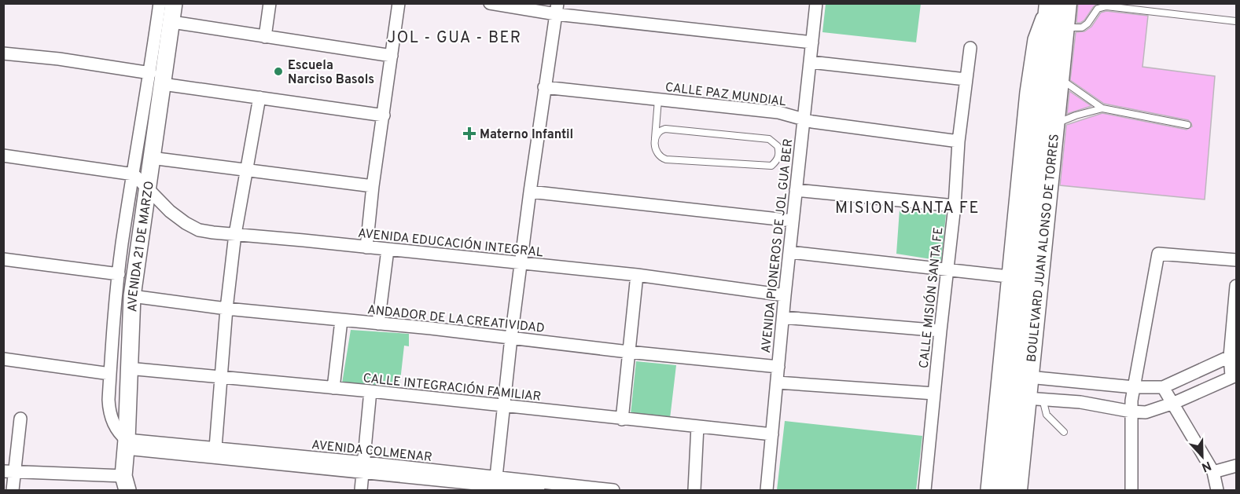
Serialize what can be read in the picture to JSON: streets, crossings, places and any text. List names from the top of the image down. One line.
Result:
{"streets":{"main road":["BOULEVARD JUAN ALONSO DE TORRES"],"street":["CALLE PAZ MUNDIAL","AVENIDA EDUCACIÓN INTEGRAL","AVENIDA PIONEROS DE JOL GUA BER","AVENIDA 21 DE MARZO","CALLE MISIÓN SANTA FE","ANDADOR DE LA CREATIVIDAD","CALLE INTEGRACIÓN FAMILIAR","AVENIDA COLMENAR"]},"crossings":[["CALLE PAZ MUNDIAL","AVENIDA PIONEROS DE JOL GUA BER"],["CALLE PAZ MUNDIAL","CALLE MISIÓN SANTA FE"],["AVENIDA EDUCACIÓN INTEGRAL","AVENIDA PIONEROS DE JOL GUA BER"],["AVENIDA EDUCACIÓN INTEGRAL","AVENIDA 21 DE MARZO"],["AVENIDA PIONEROS DE JOL GUA BER","ANDADOR DE LA CREATIVIDAD"],["AVENIDA PIONEROS DE JOL GUA BER","CALLE INTEGRACIÓN FAMILIAR"],["AVENIDA 21 DE MARZO","ANDADOR DE LA CREATIVIDAD"],["AVENIDA 21 DE MARZO","CALLE INTEGRACIÓN FAMILIAR"],["AVENIDA 21 DE MARZO","AVENIDA COLMENAR"]],"districts":["JOL - GUA - BER","MISION SANTA FE"],"places":{"other":["Escuela Narciso Basols"],"health":["Materno Infantil"]},"north":"bottom"}
